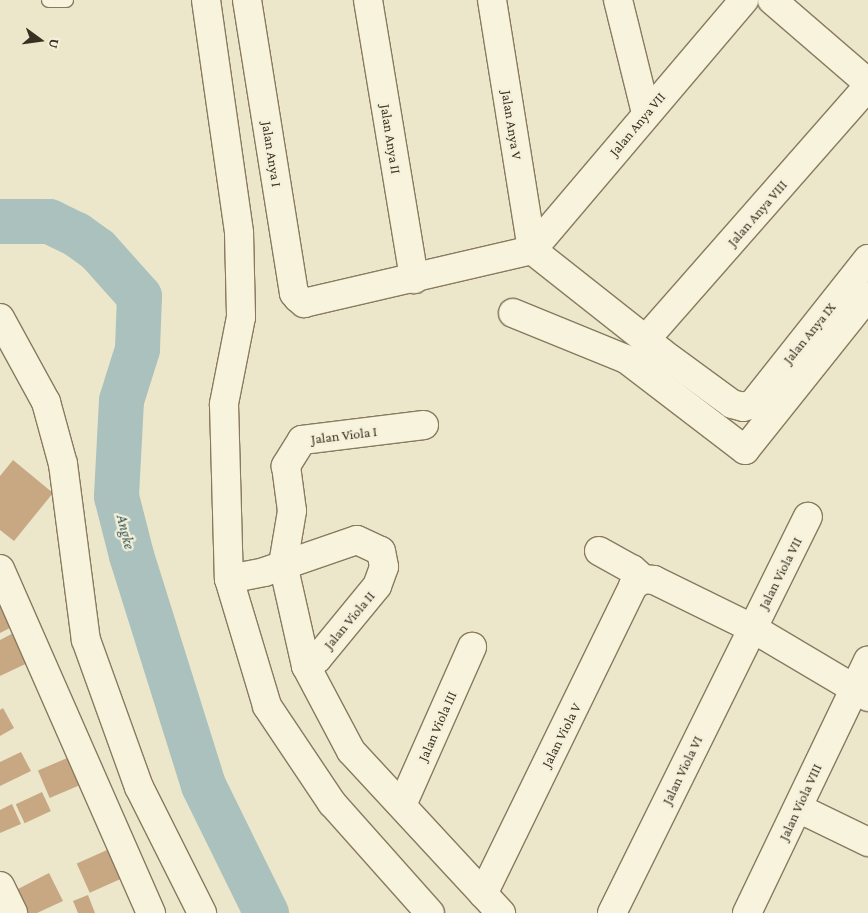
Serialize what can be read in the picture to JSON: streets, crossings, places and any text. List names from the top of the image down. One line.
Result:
{"streets":{"street":["Jalan Anya VII","Jalan Anya V","Jalan Anya II","Jalan Anya I","Jalan Anya VIII","Jalan Anya IX","Jalan Viola I","Jalan Viola VII","Jalan Viola II","Jalan Viola III","Jalan Viola V","Jalan Viola VI","Jalan Viola VIII"]},"crossings":[["Jalan Anya VII","Jalan Anya V"],["Jalan Anya II","Jalan Anya I"],["Jalan Anya VIII","Jalan Anya IX"],["Jalan Viola I","Jalan Viola II"],["Jalan Viola VII","Jalan Viola VI"]],"water":["Angke"],"north":"right"}
